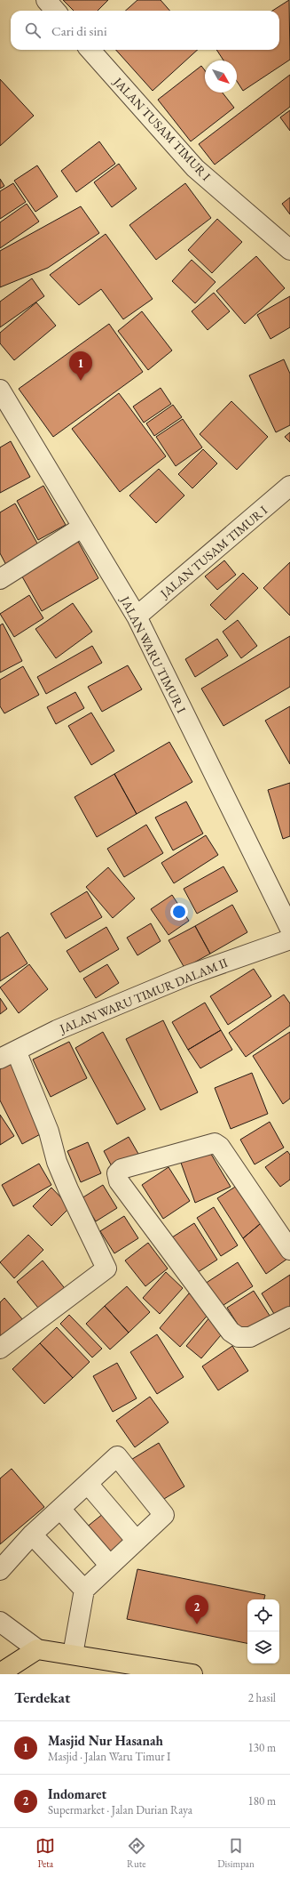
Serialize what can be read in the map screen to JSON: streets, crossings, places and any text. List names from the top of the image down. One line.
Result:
{"streets":{"street":["JALAN TUSAM TIMUR I","JALAN WARU TIMUR I","JALAN WARU TIMUR DALAM II"]},"crossings":[["JALAN TUSAM TIMUR I","JALAN WARU TIMUR I"]],"north":"bottom right","page":{"search":"Cari di sini","pins":["1","2"],"heading":["Terdekat","2 hasil"],"list":[{"mark":"1","name":"Masjid Nur Hasanah","note":"Masjid · Jalan Waru Timur I","value":"130 m"},{"mark":"2","name":"Indomaret","note":"Supermarket · Jalan Durian Raya","value":"180 m"}],"nav":["Peta","Rute","Disimpan"]}}
